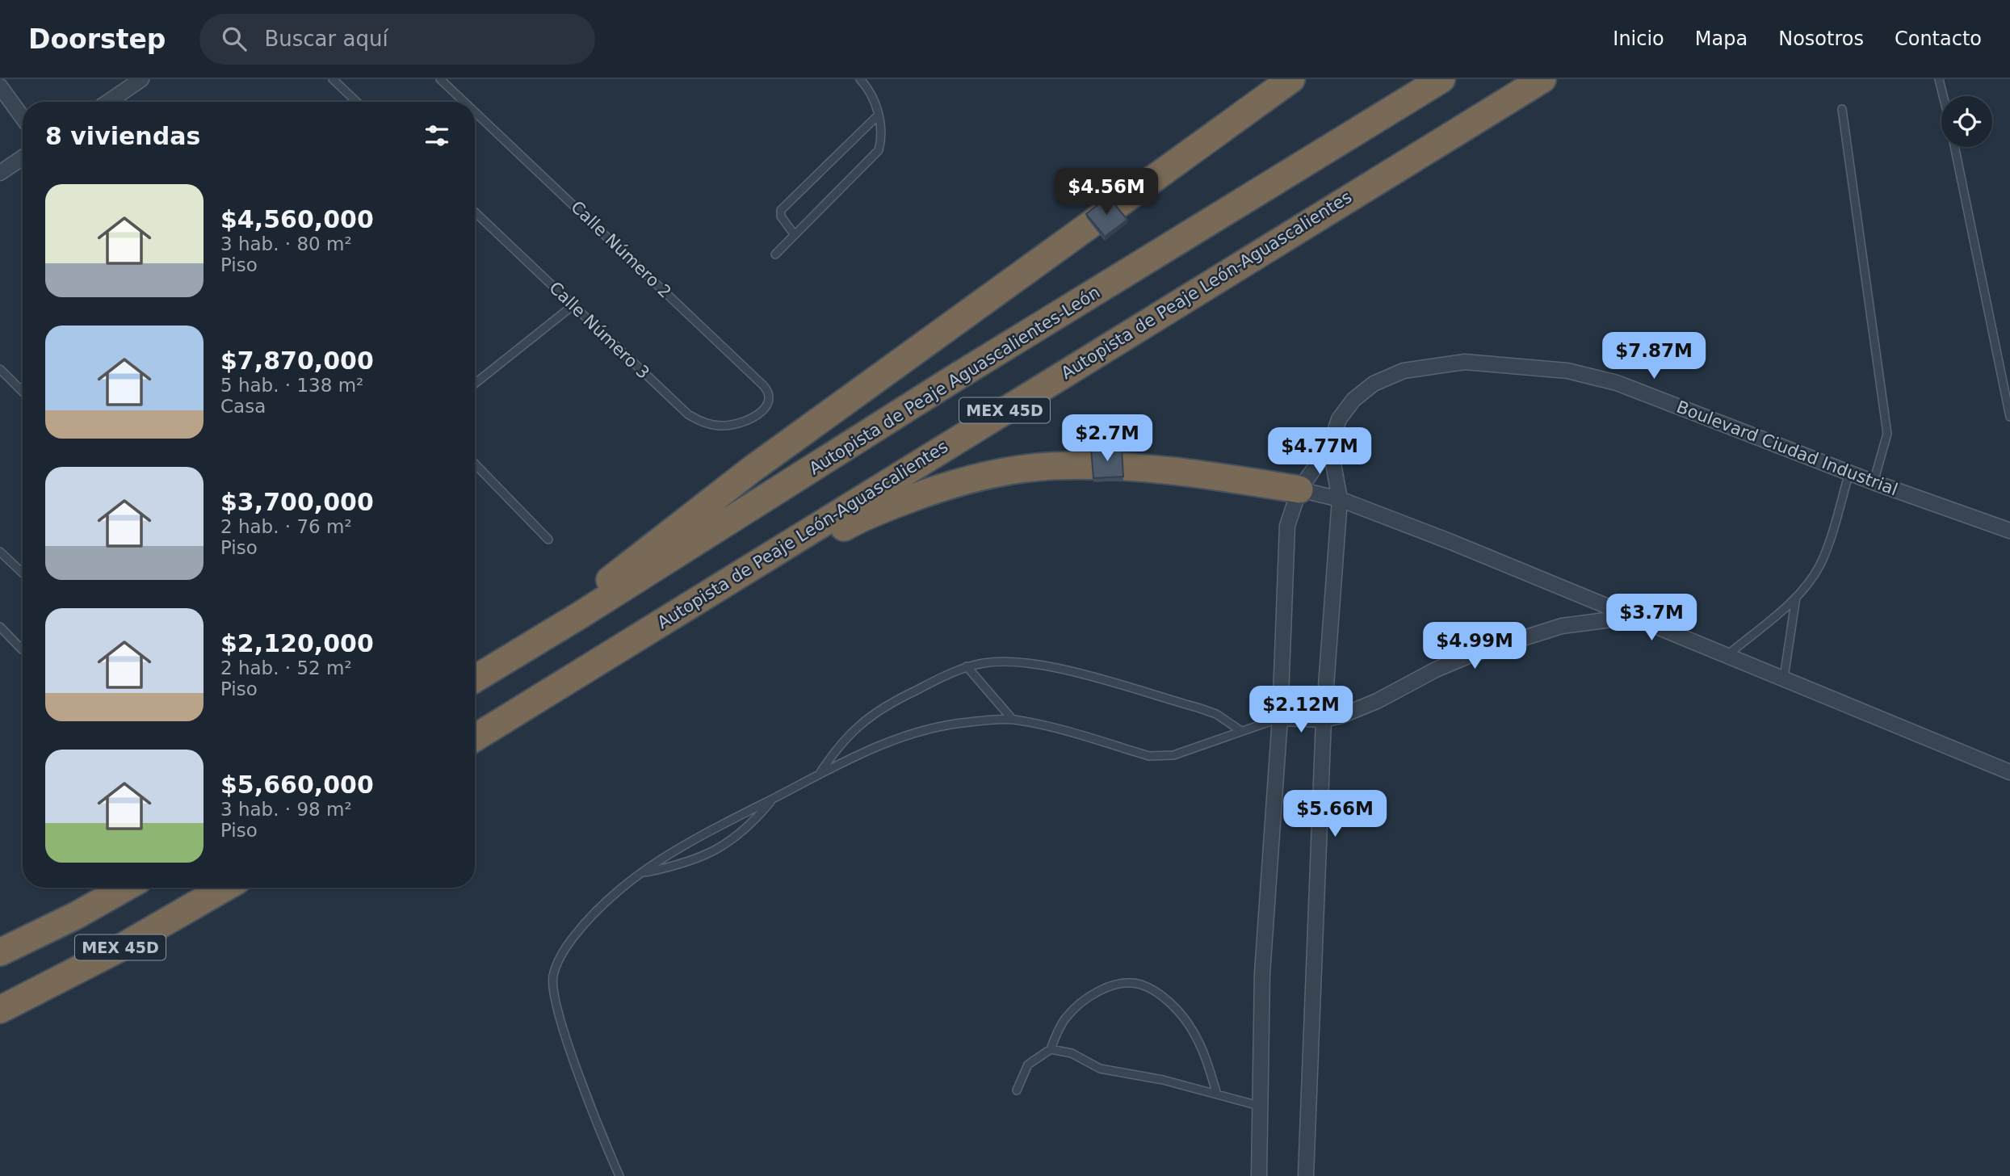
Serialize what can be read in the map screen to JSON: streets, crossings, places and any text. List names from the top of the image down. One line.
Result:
{"streets":{"highway":["Autopista de Peaje León-Aguascalientes","Autopista de Peaje Aguascalientes-León","MEX 45D"],"street":["Boulevard Ciudad Industrial"],"lane":["Calle Número 2","Calle Número 3"]},"crossings":[["Calle Número 2","Calle Número 3"]],"page":{"header":"Doorstep","search":"Buscar aquí","nav":["Inicio","Mapa","Nosotros","Contacto"],"heading":"8 viviendas","price":["$4.56M","$7.87M","$2.7M","$4.77M","$3.7M","$4.99M","$2.12M","$5.66M"],"list":[{"name":"$4,560,000","note":"3 hab. · 80 m² · Piso"},{"name":"$7,870,000","note":"5 hab. · 138 m² · Casa"},{"name":"$3,700,000","note":"2 hab. · 76 m² · Piso"},{"name":"$2,120,000","note":"2 hab. · 52 m² · Piso"},{"name":"$5,660,000","note":"3 hab. · 98 m² · Piso"}]}}
